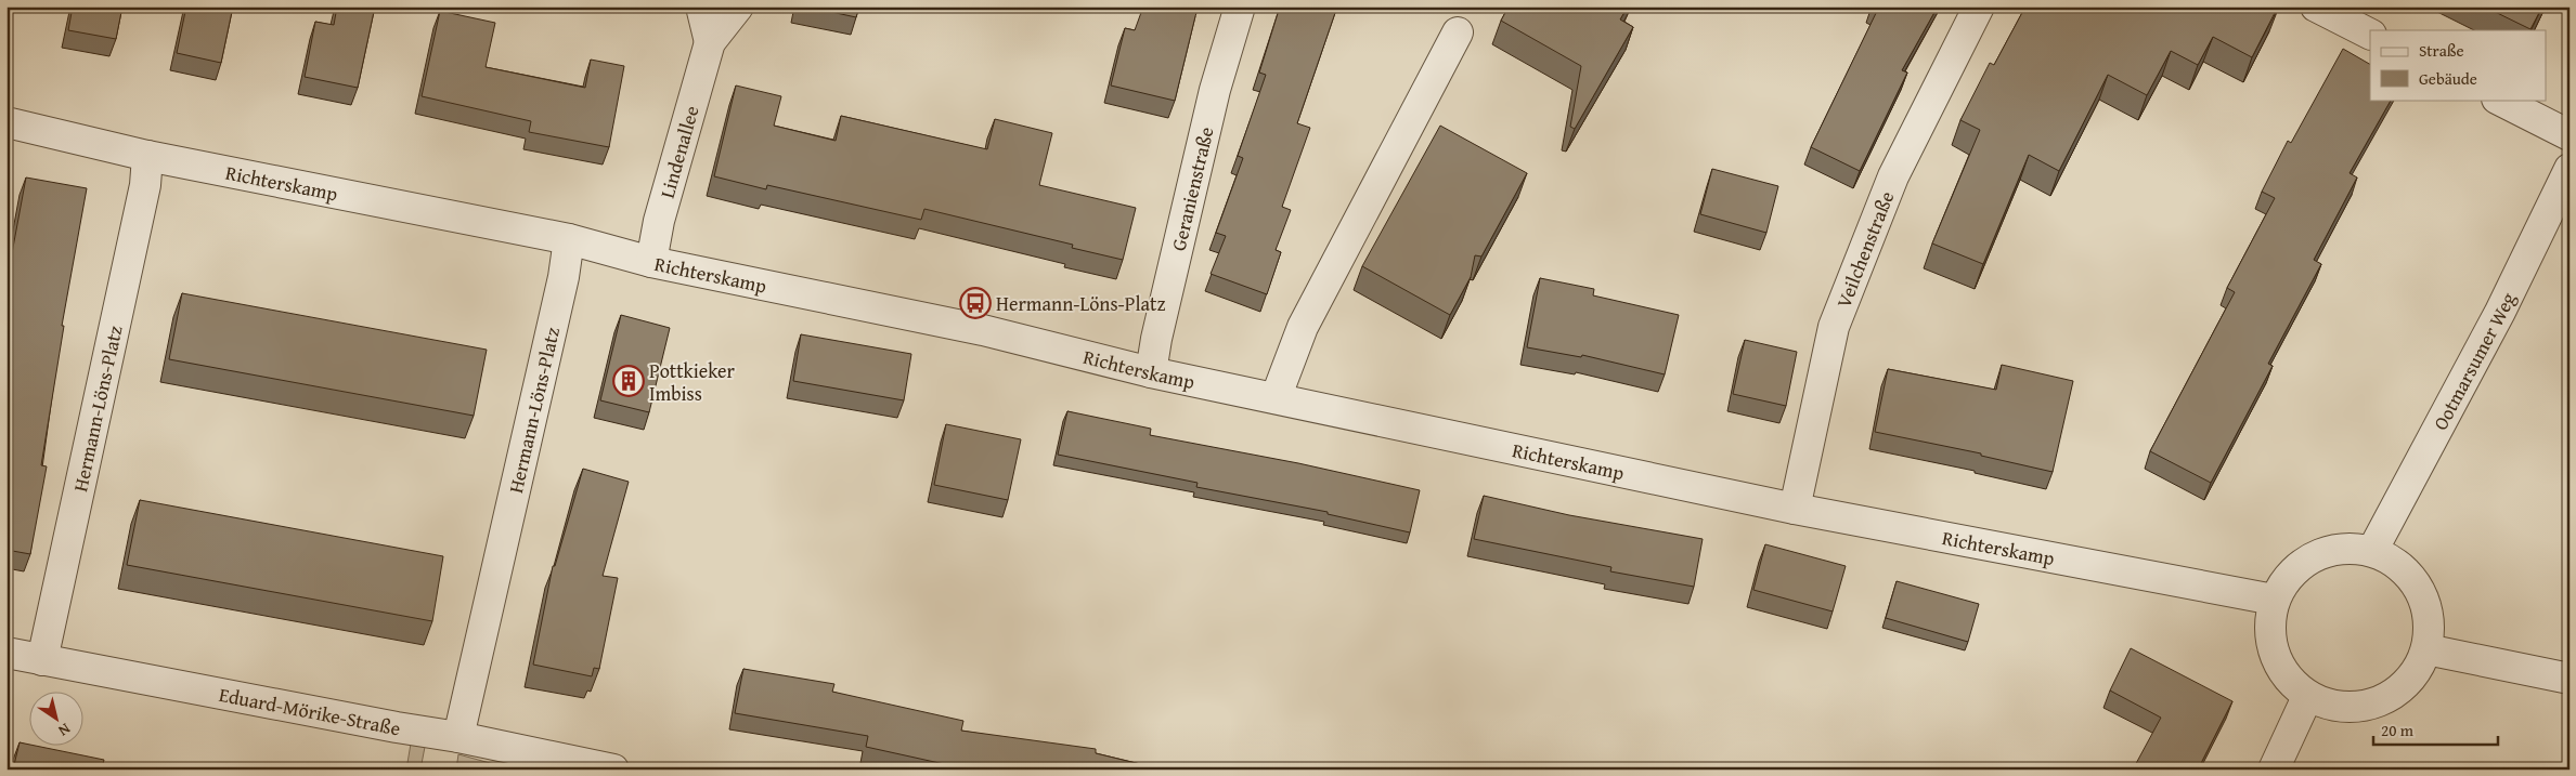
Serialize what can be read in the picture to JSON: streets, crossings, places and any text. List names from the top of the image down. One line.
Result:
{"streets":{"street":["Lindenallee","Richterskamp","Geranienstraße","Veilchenstraße","Ootmarsumer Weg","Hermann-Löns-Platz","Eduard-Mörike-Straße"]},"crossings":[["Lindenallee","Richterskamp"],["Richterskamp","Geranienstraße"],["Richterskamp","Veilchenstraße"],["Richterskamp","Ootmarsumer Weg"],["Richterskamp","Hermann-Löns-Platz"],["Hermann-Löns-Platz","Eduard-Mörike-Straße"]],"places":{"bus stop":["Hermann-Löns-Platz"],"building":["Pottkieker Imbiss"]},"legend":["Straße","Gebäude"],"scale_bar":"20 m","north":"bottom right"}
